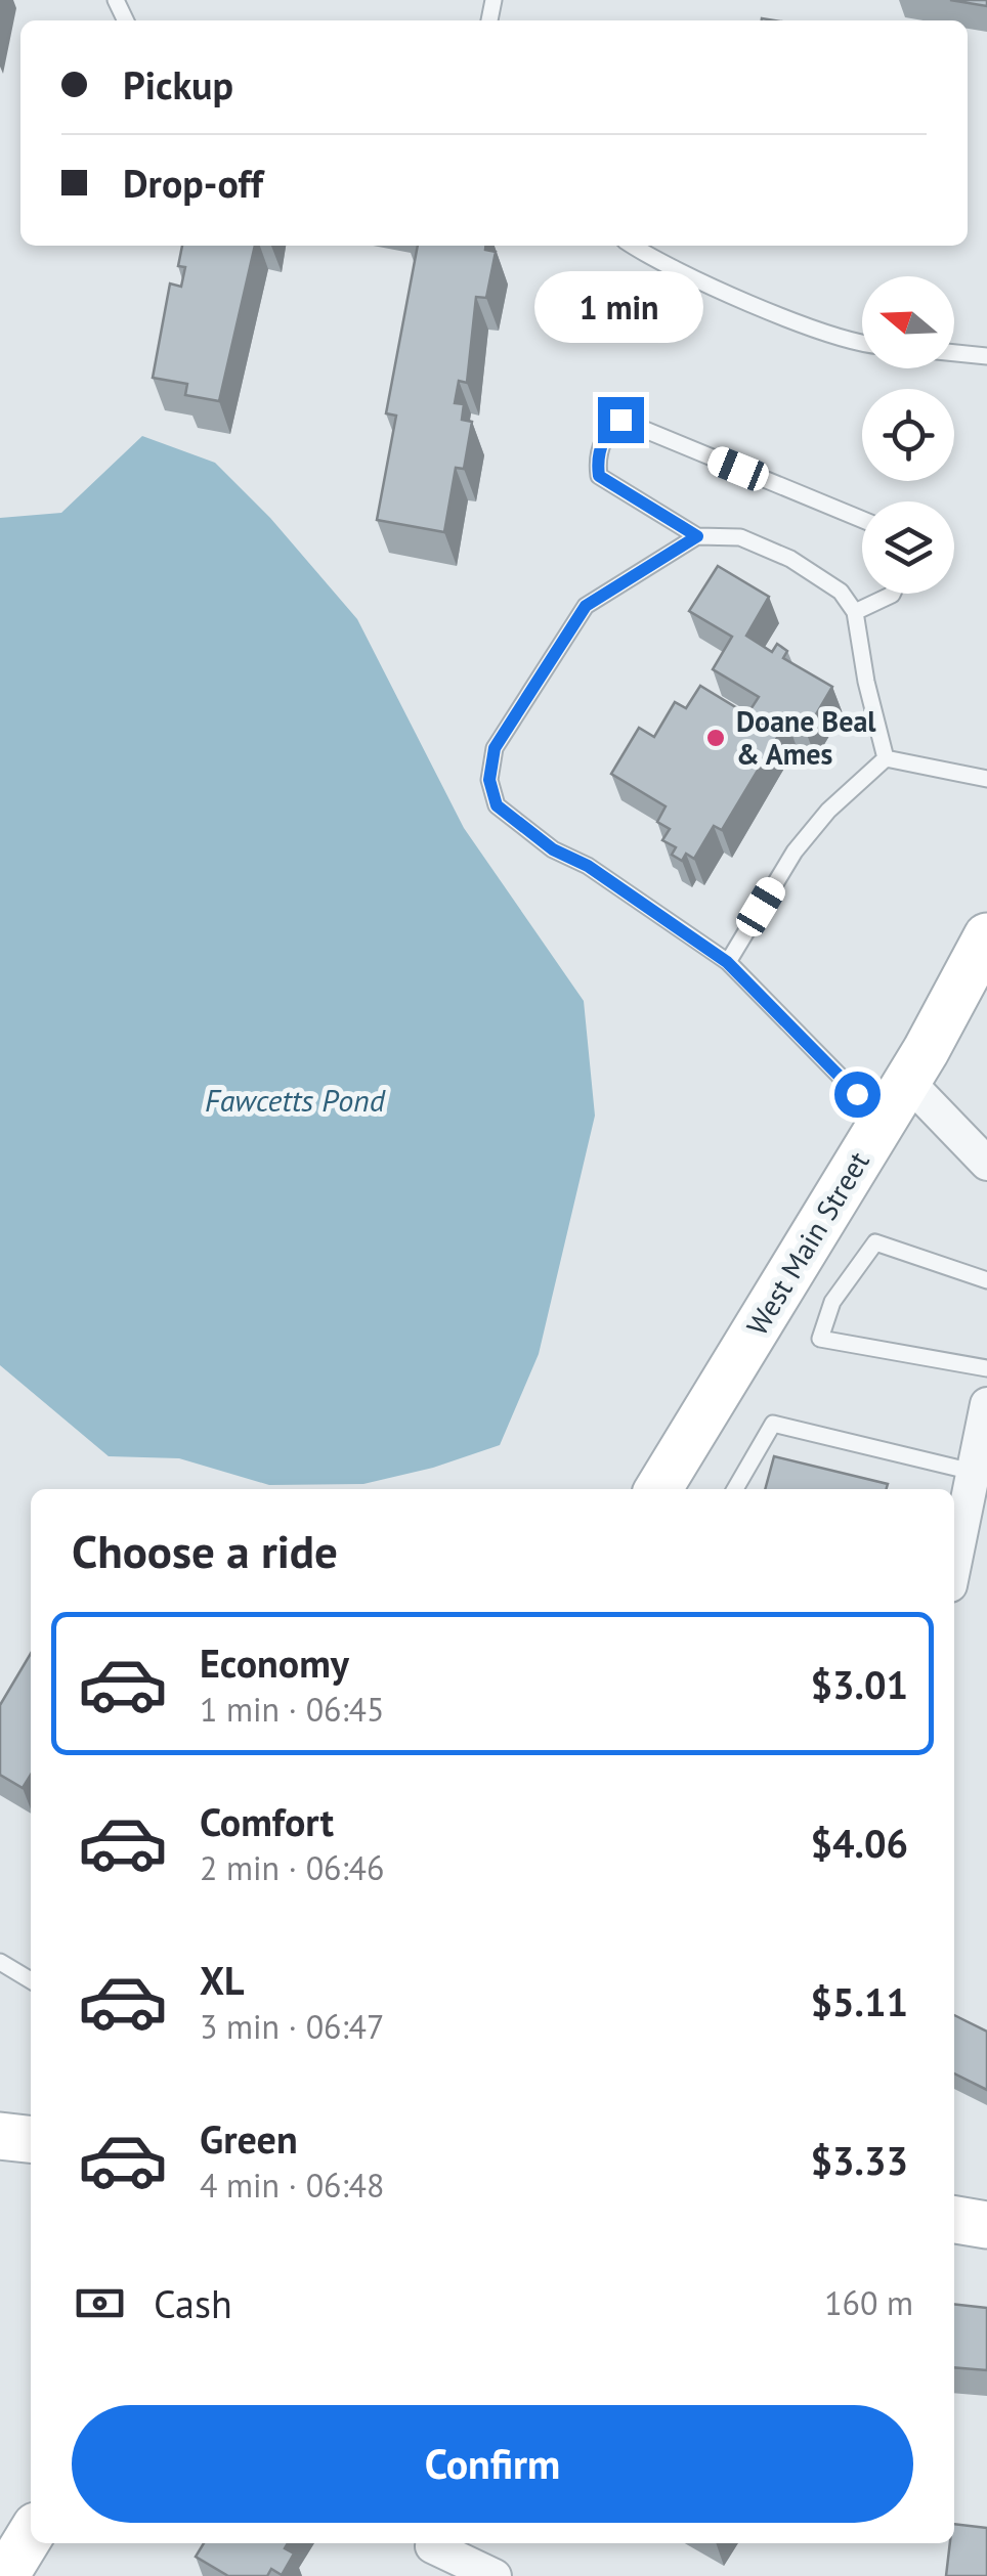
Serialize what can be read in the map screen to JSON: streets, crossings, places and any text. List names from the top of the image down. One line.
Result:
{"streets":{"main road":["West Main Street"]},"water":["Fawcetts Pond"],"places":["Doane Beal & Ames"],"north":"left","page":{"banner":["Pickup","Drop-off"],"bubble":"1 min","heading":"Choose a ride","list":[{"name":"Economy","note":"1 min · 06:45","value":"$3.01"},{"name":"Comfort","note":"2 min · 06:46","value":"$4.06"},{"name":"XL","note":"3 min · 06:47","value":"$5.11"},{"name":"Green","note":"4 min · 06:48","value":"$3.33"}],"pay":["Cash","160 m"],"buttons":"Confirm"}}
